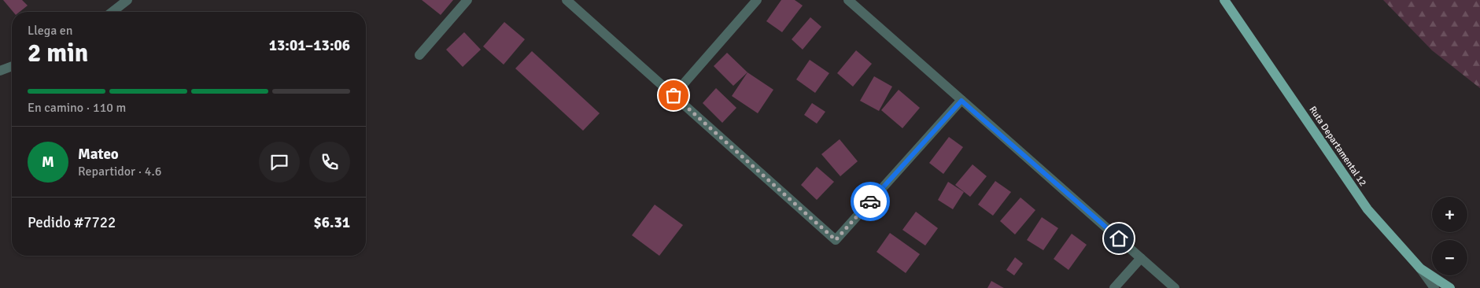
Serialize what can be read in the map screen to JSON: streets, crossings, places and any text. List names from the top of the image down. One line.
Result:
{"streets":{"main road":["Ruta Departamental 12"]},"page":{"heading":["2 min","Llega en","13:01–13:06"],"panel":["Mateo","Repartidor · 4.6","Pedido #7722","$6.31"],"bar":"En camino · 110 m","round":"M","map_buttons":["+","−"]}}
